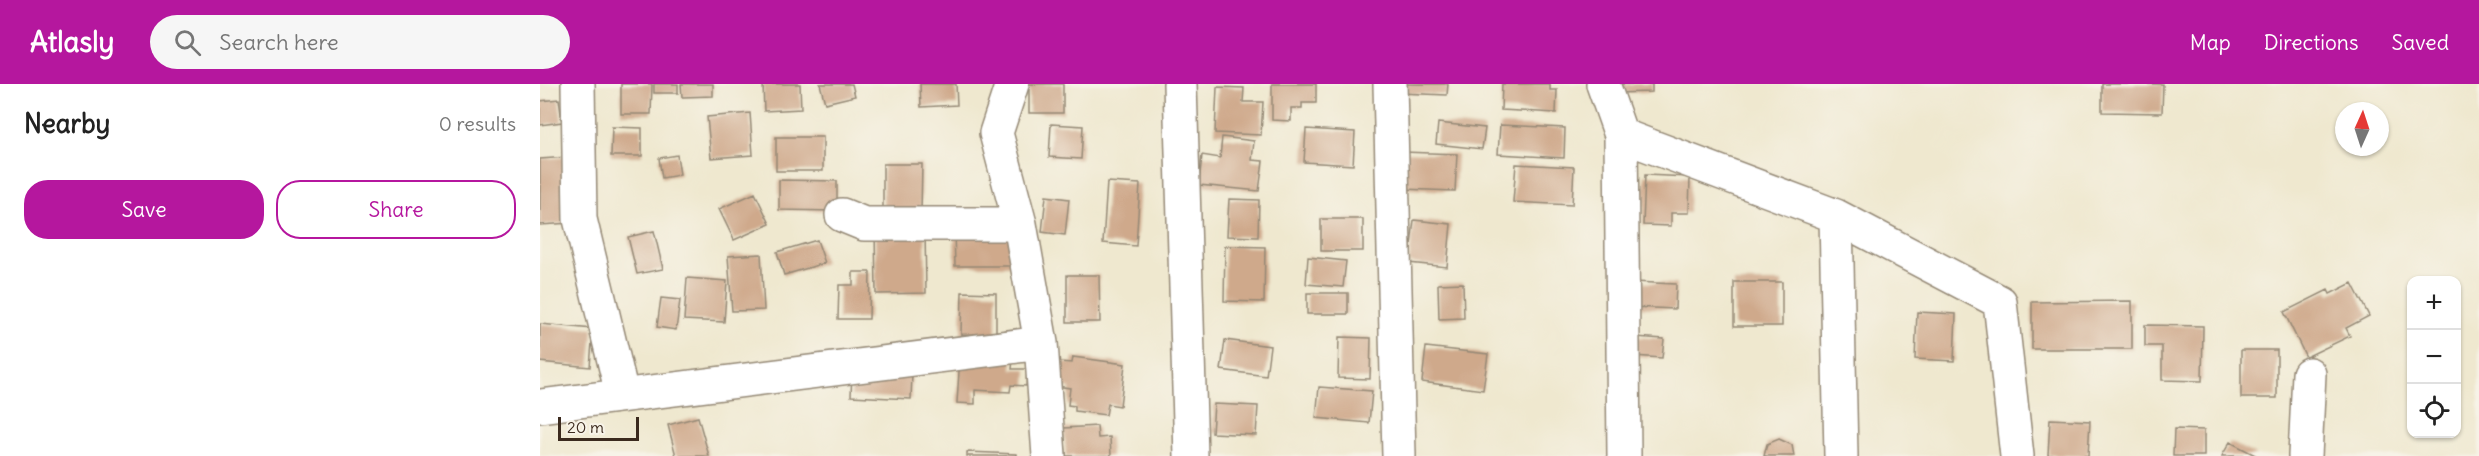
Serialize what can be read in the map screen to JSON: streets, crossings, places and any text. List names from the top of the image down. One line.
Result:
{"scale_bar":"20 m","north":"top","page":{"header":"Atlasly","search":"Search here","nav":["Map","Directions","Saved"],"heading":["Nearby","0 results"],"buttons":["Save","Share"],"map_buttons":["+","−"],"scale":"20 m"}}
